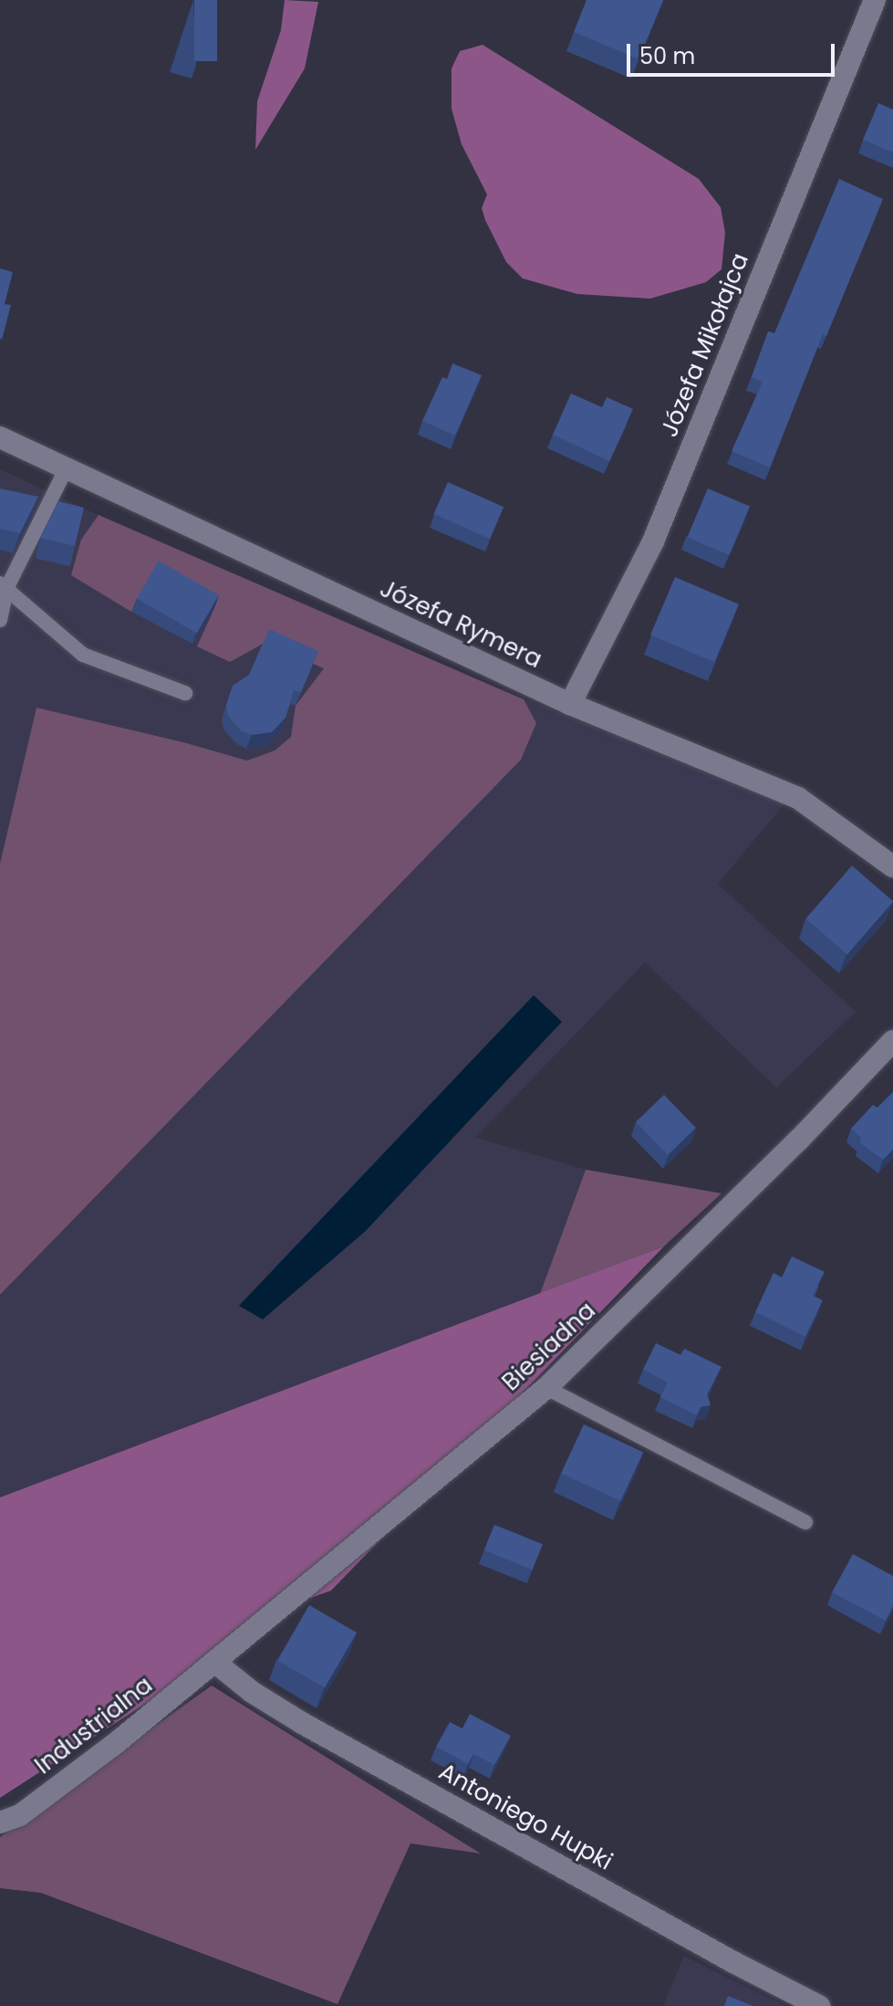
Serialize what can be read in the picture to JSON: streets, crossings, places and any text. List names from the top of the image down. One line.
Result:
{"streets":{"street":["Józefa Mikołajca","Józefa Rymera","Biesiadna","Industrialna","Antoniego Hupki"]},"crossings":[["Józefa Mikołajca","Józefa Rymera"],["Biesiadna","Industrialna"],["Biesiadna","Antoniego Hupki"],["Industrialna","Antoniego Hupki"]],"scale_bar":"50 m"}
